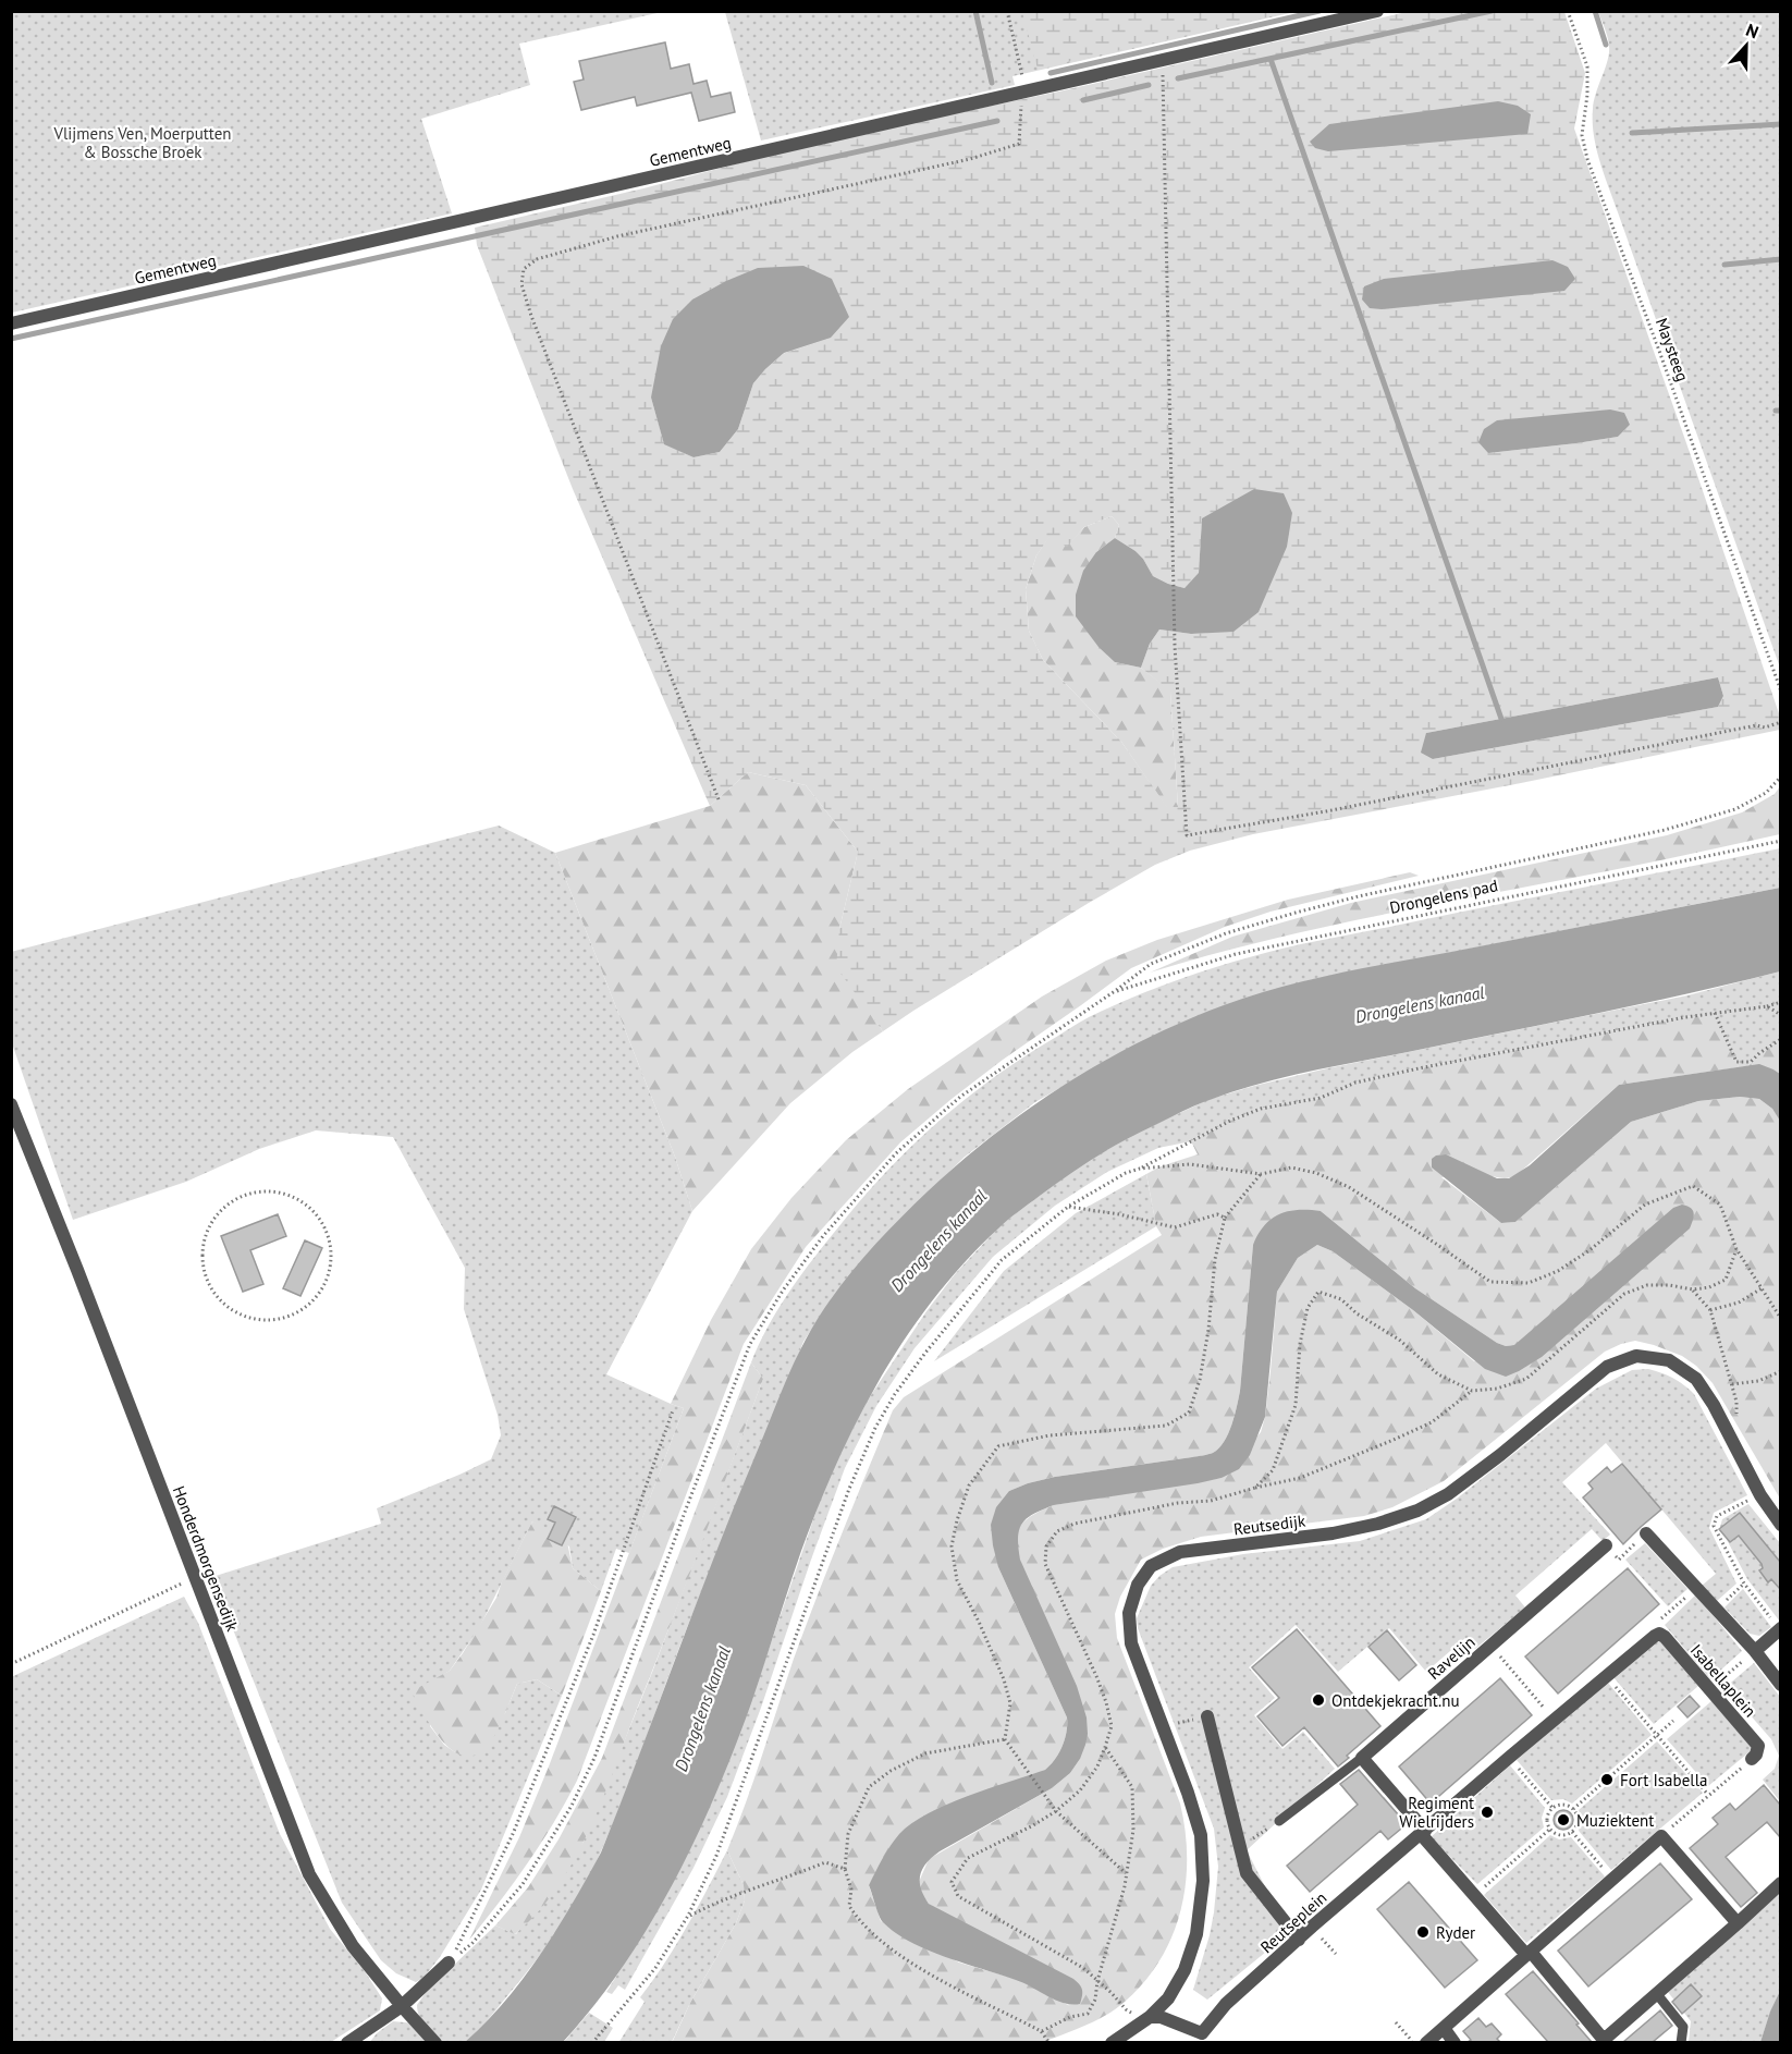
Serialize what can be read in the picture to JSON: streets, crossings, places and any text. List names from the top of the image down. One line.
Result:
{"streets":{"street":["Gementweg","Reutsedijk","Honderdmorgensedijk","Ravelijn","Isabellaplein","Reutseplein"],"path":["Maysteeg","Drongelens pad"]},"water":["Drongelens kanaal"],"parks":["Vlijmens Ven, Moerputten & Bossche Broek"],"places":["Ontdekjekracht.nu","Fort Isabella","Regiment Wielrijders","Muziektent","Ryder"],"north":"top"}
